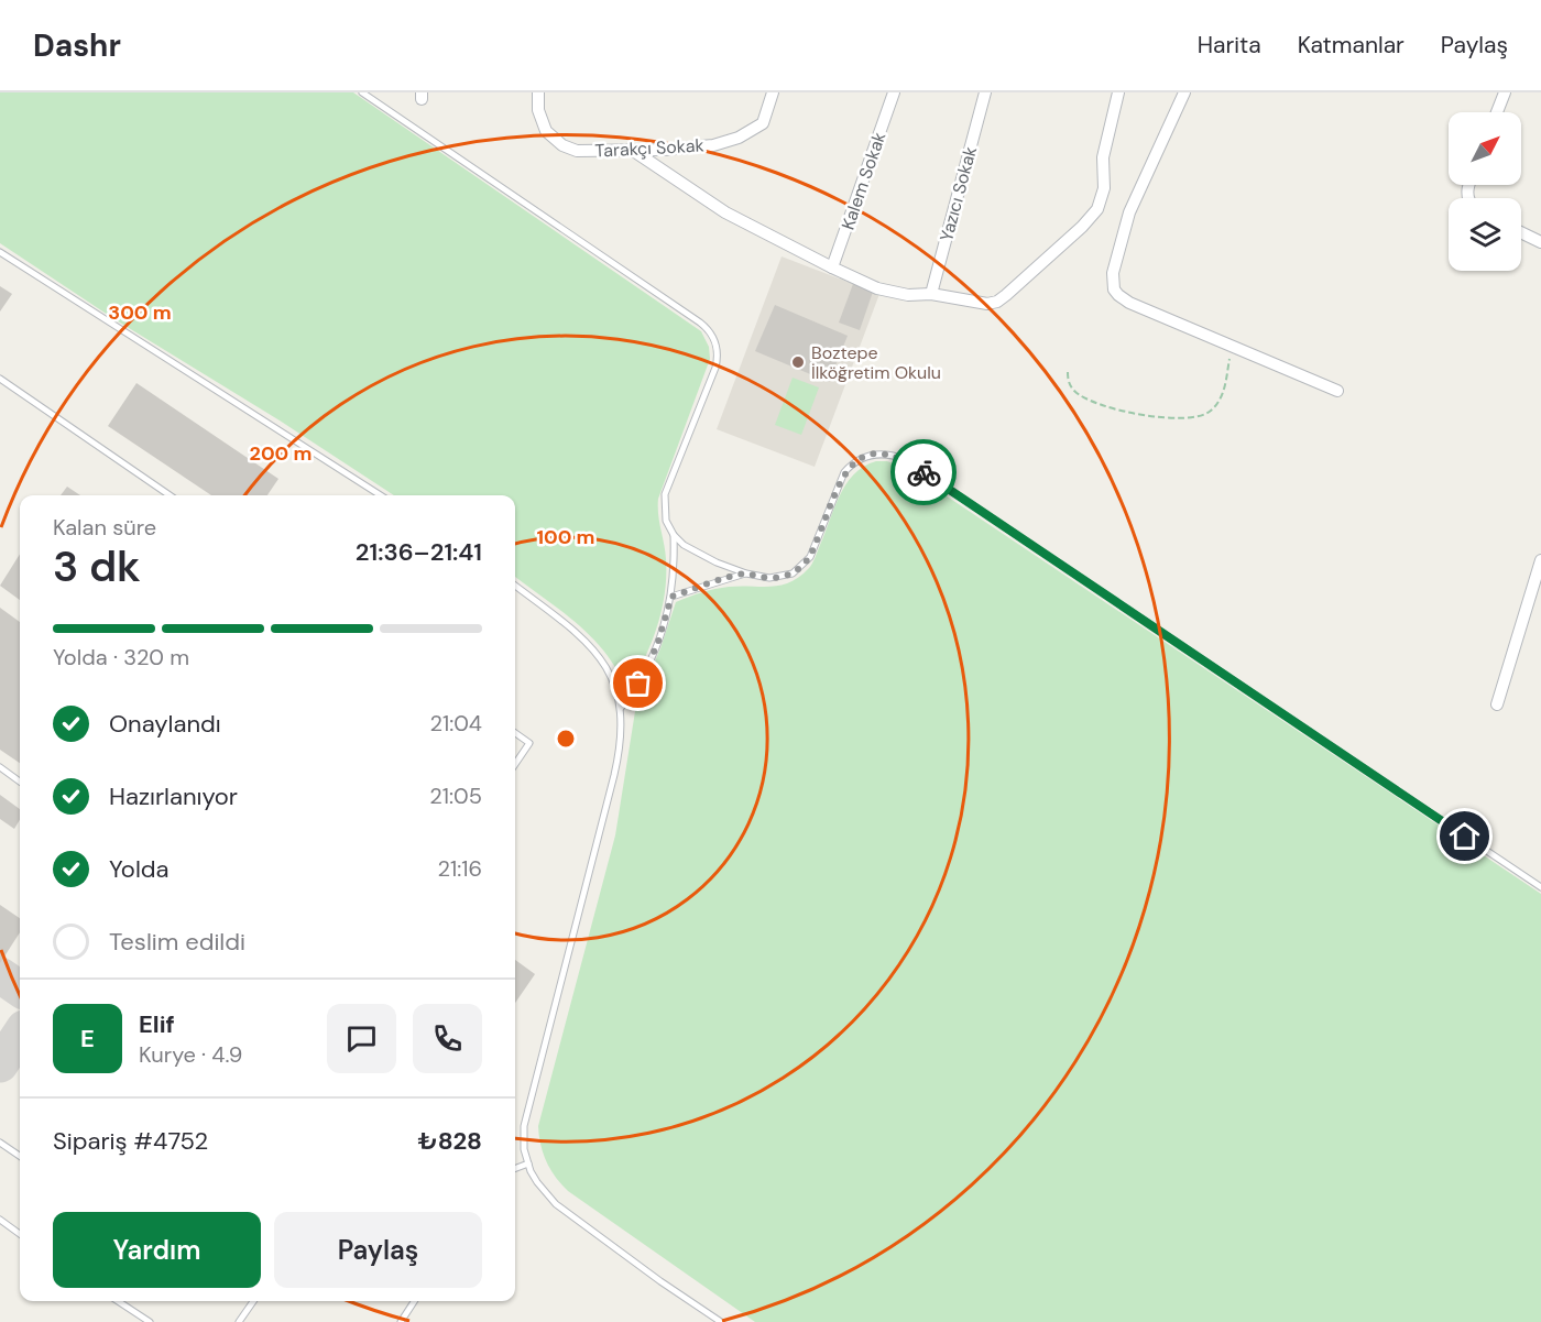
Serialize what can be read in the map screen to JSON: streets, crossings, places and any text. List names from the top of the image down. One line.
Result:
{"streets":{"street":["Tarakçı Sokak","Kalem Sokak","Yazıcı Sokak"]},"places":["Boztepe İlköğretim Okulu"],"north":"top right","page":{"header":"Dashr","nav":["Harita","Katmanlar","Paylaş"],"heading":["3 dk","Kalan süre","21:36–21:41"],"panel":["Elif","Kurye · 4.9","Sipariş #4752","₺828"],"bar":"Yolda · 320 m","list":[["Onaylandı","21:04"],["Hazırlanıyor","21:05"],["Yolda","21:16"],"Teslim edildi"],"round":"E","buttons":["Yardım","Paylaş"]},"rings":["300 m","200 m","100 m"]}
